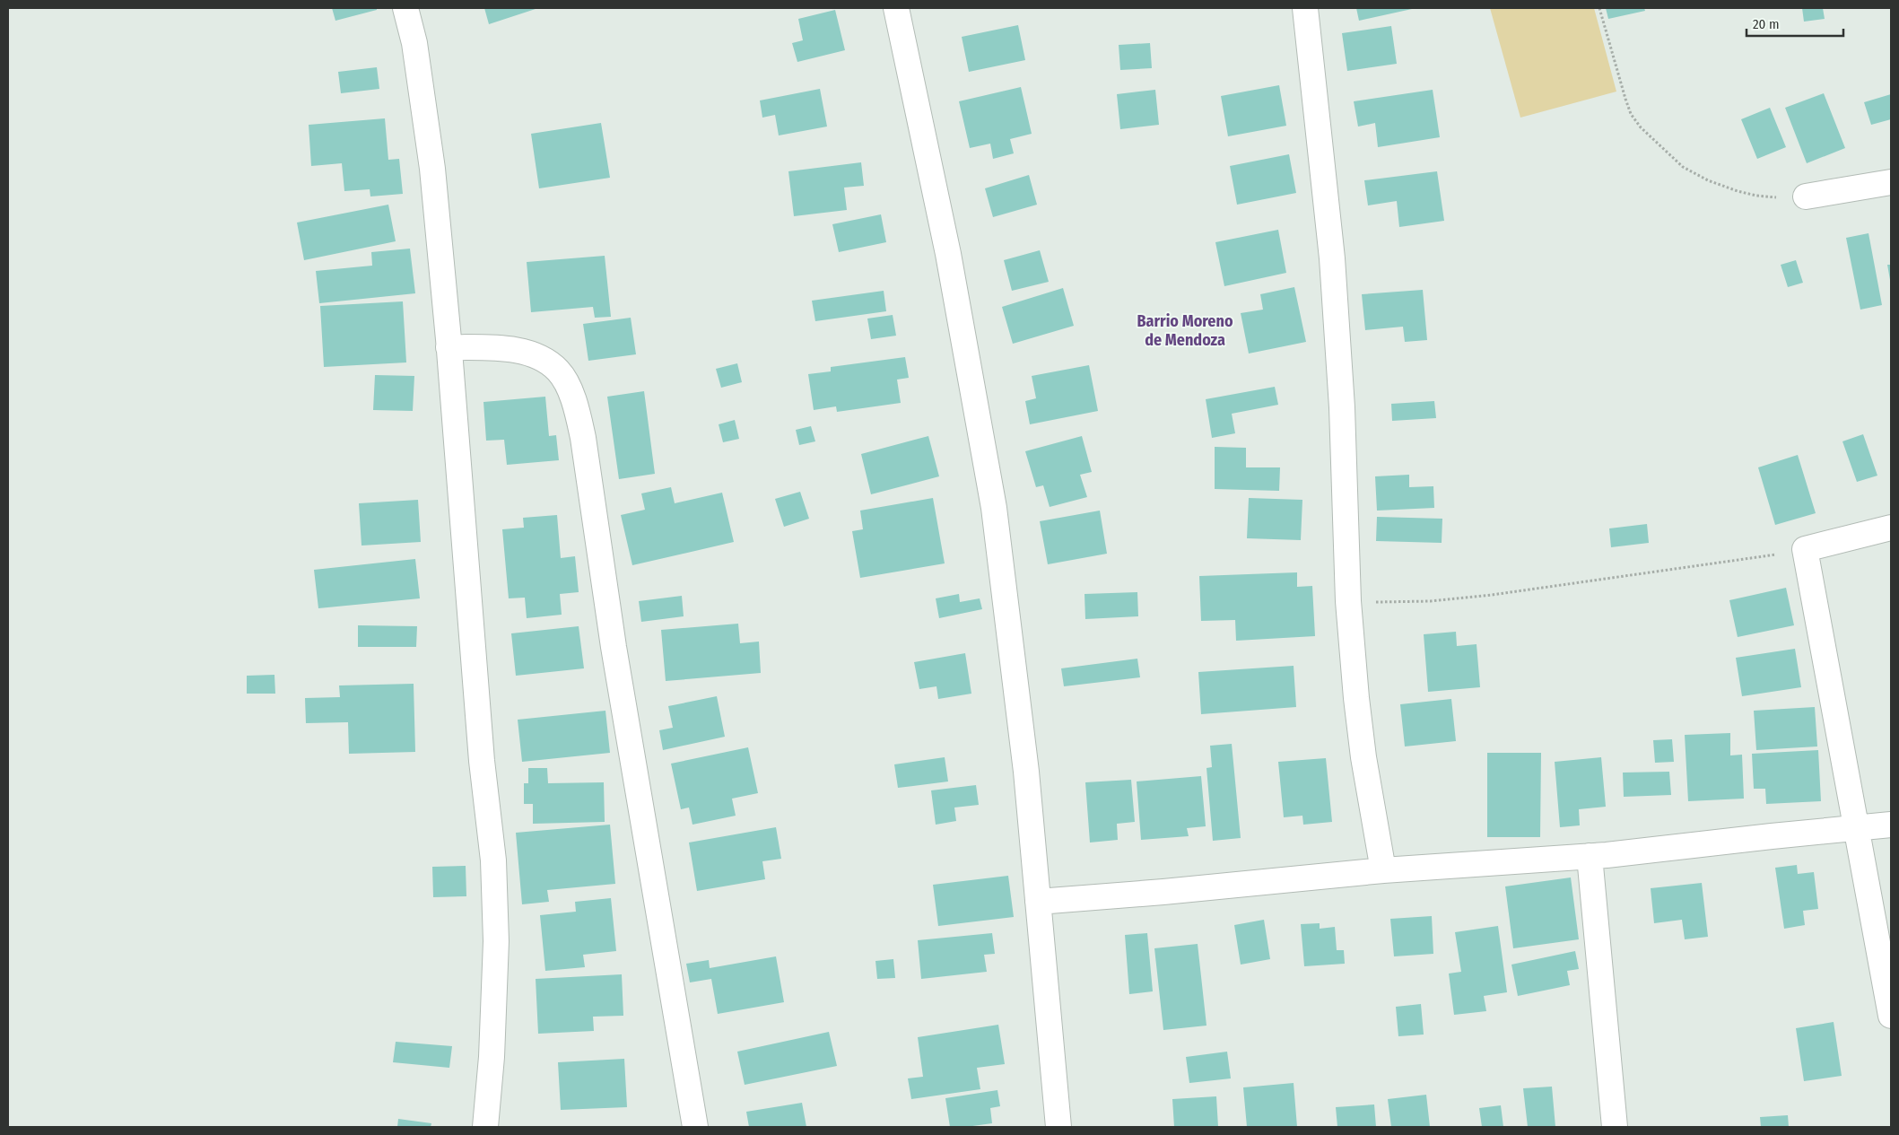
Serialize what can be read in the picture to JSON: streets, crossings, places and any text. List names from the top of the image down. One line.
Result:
{"districts":["Barrio Moreno de Mendoza"],"scale_bar":"20 m"}
